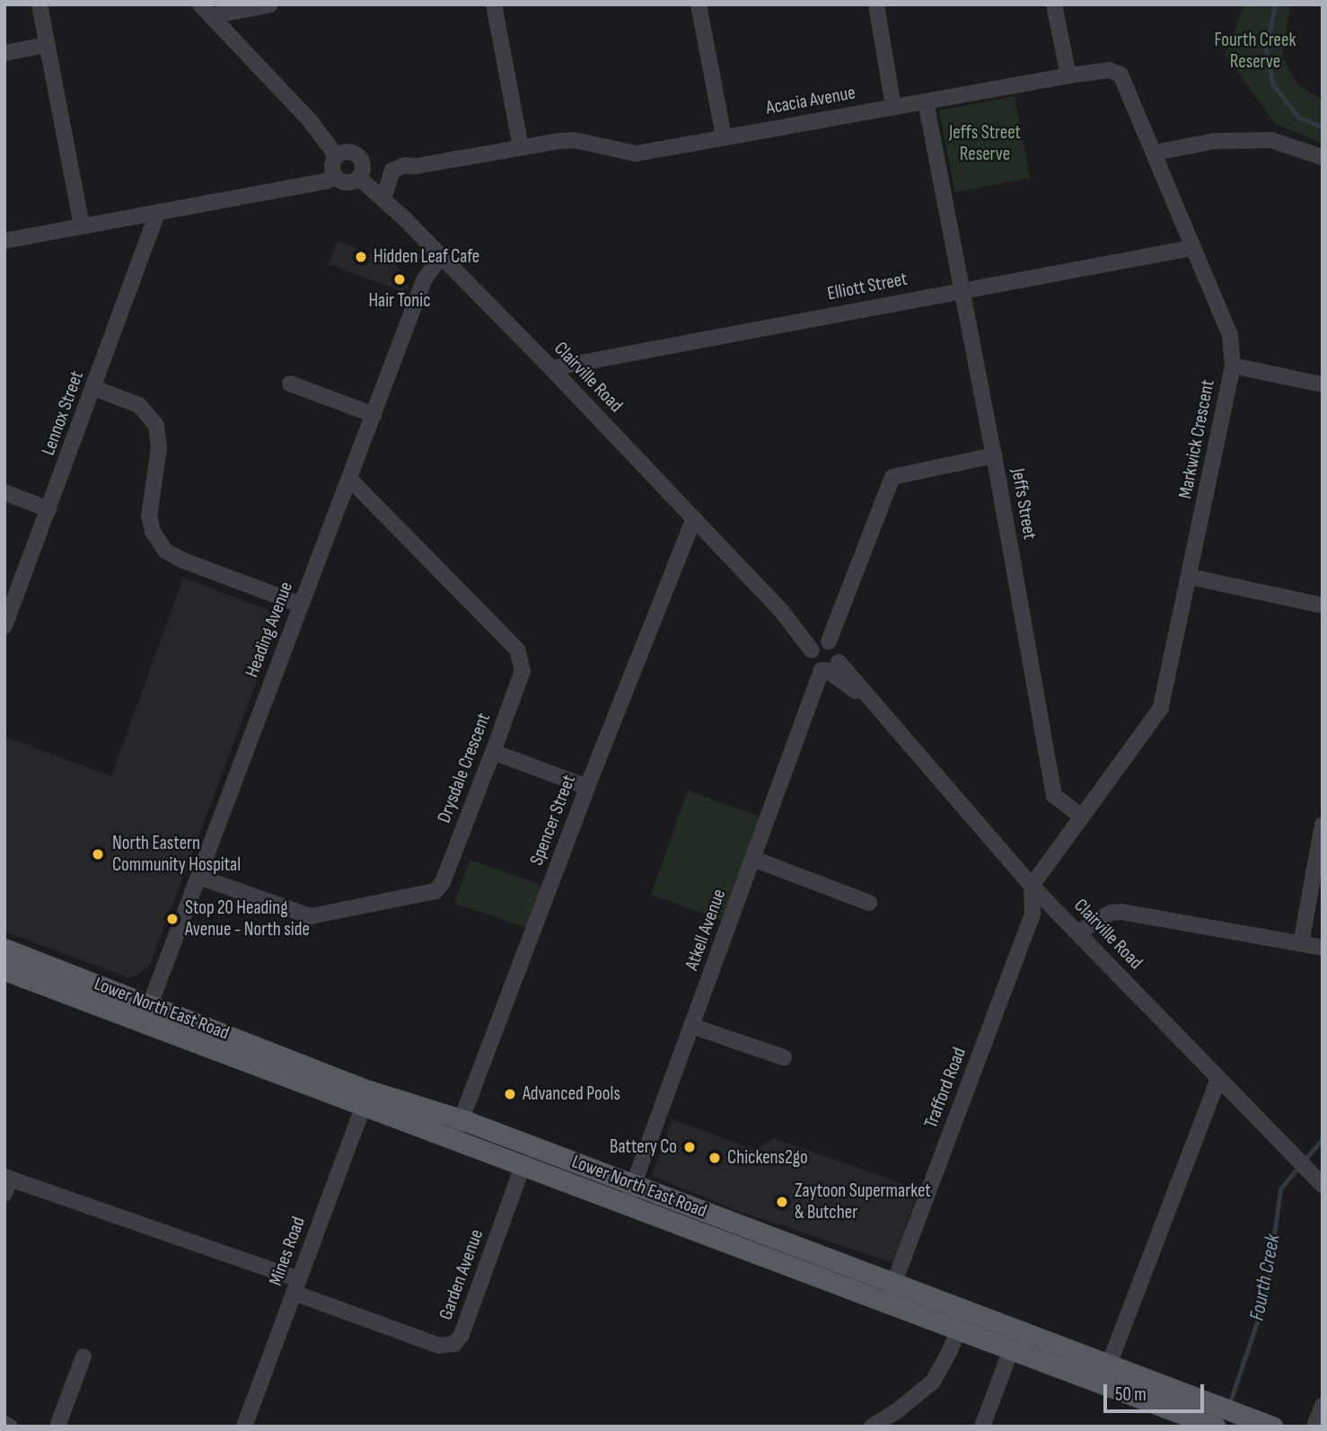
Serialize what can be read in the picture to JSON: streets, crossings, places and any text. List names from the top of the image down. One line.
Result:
{"streets":{"main road":["Lower North East Road"],"street":["Acacia Avenue","Elliott Street","Clairville Road","Lennox Street","Markwick Crescent","Jeffs Street","Heading Avenue","Drysdale Crescent","Spencer Street","Atkell Avenue","Trafford Road","Mines Road","Garden Avenue"]},"crossings":[["Acacia Avenue","Clairville Road"],["Acacia Avenue","Markwick Crescent"],["Acacia Avenue","Jeffs Street"],["Elliott Street","Clairville Road"],["Elliott Street","Markwick Crescent"],["Elliott Street","Jeffs Street"],["Clairville Road","Heading Avenue"],["Clairville Road","Spencer Street"],["Clairville Road","Atkell Avenue"],["Clairville Road","Trafford Road"],["Markwick Crescent","Jeffs Street"],["Heading Avenue","Drysdale Crescent"],["Heading Avenue","Lower North East Road"],["Spencer Street","Lower North East Road"],["Atkell Avenue","Lower North East Road"],["Lower North East Road","Trafford Road"],["Lower North East Road","Mines Road"],["Lower North East Road","Garden Avenue"],["Mines Road","Garden Avenue"]],"water":["Fourth Creek"],"parks":["Fourth Creek Reserve","Jeffs Street Reserve"],"places":["Hidden Leaf Cafe","Hair Tonic","North Eastern Community Hospital","Stop 20 Heading Avenue - North side","Advanced Pools","Battery Co","Chickens2go","Zaytoon Supermarket & Butcher"],"scale_bar":"50 m"}
